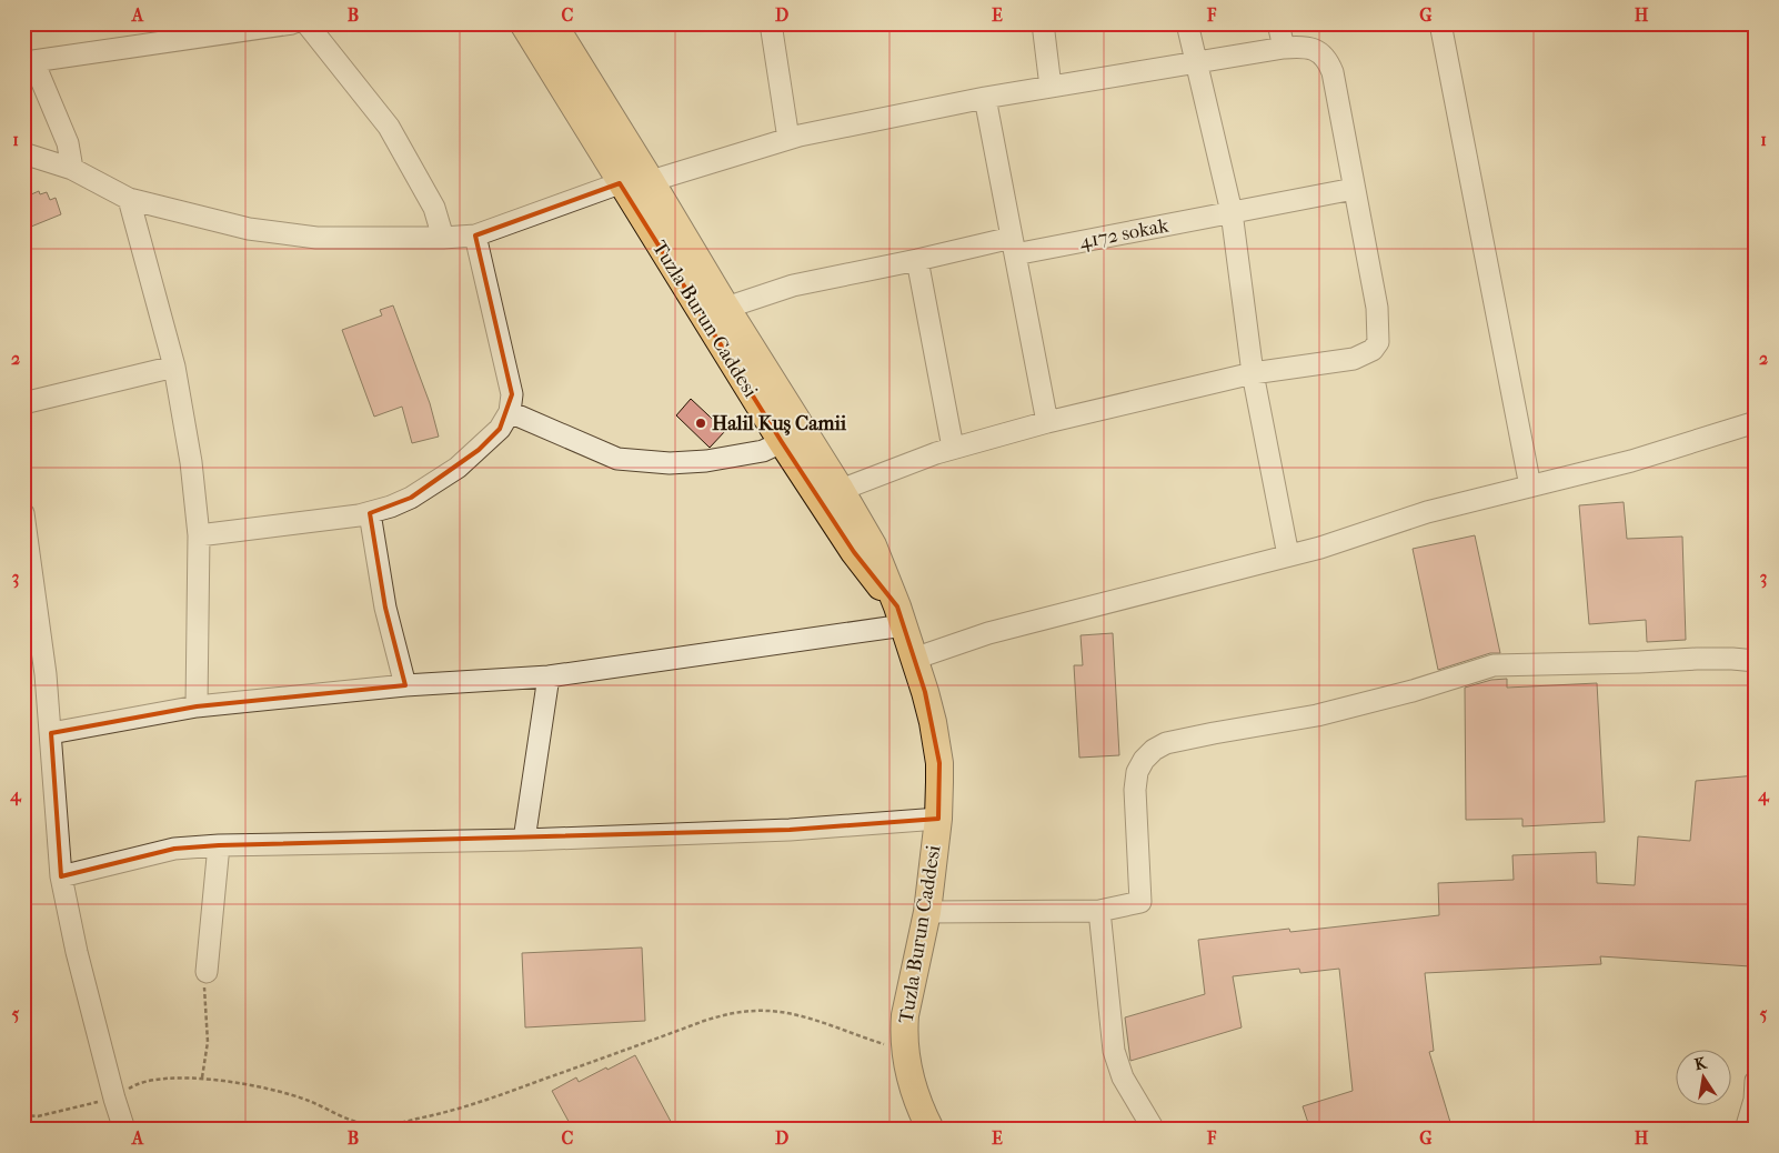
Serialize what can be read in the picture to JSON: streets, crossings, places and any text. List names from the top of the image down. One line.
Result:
{"streets":{"main road":["Tuzla Burun Caddesi"],"street":["4172 sokak"]},"crossings":[["4172 sokak","Tuzla Burun Caddesi"]],"places":["Halil Kuş Camii"],"north":"top","grid":{"columns":["A","B","C","D","E","F","G","H"],"rows":["1","2","3","4","5"]}}
